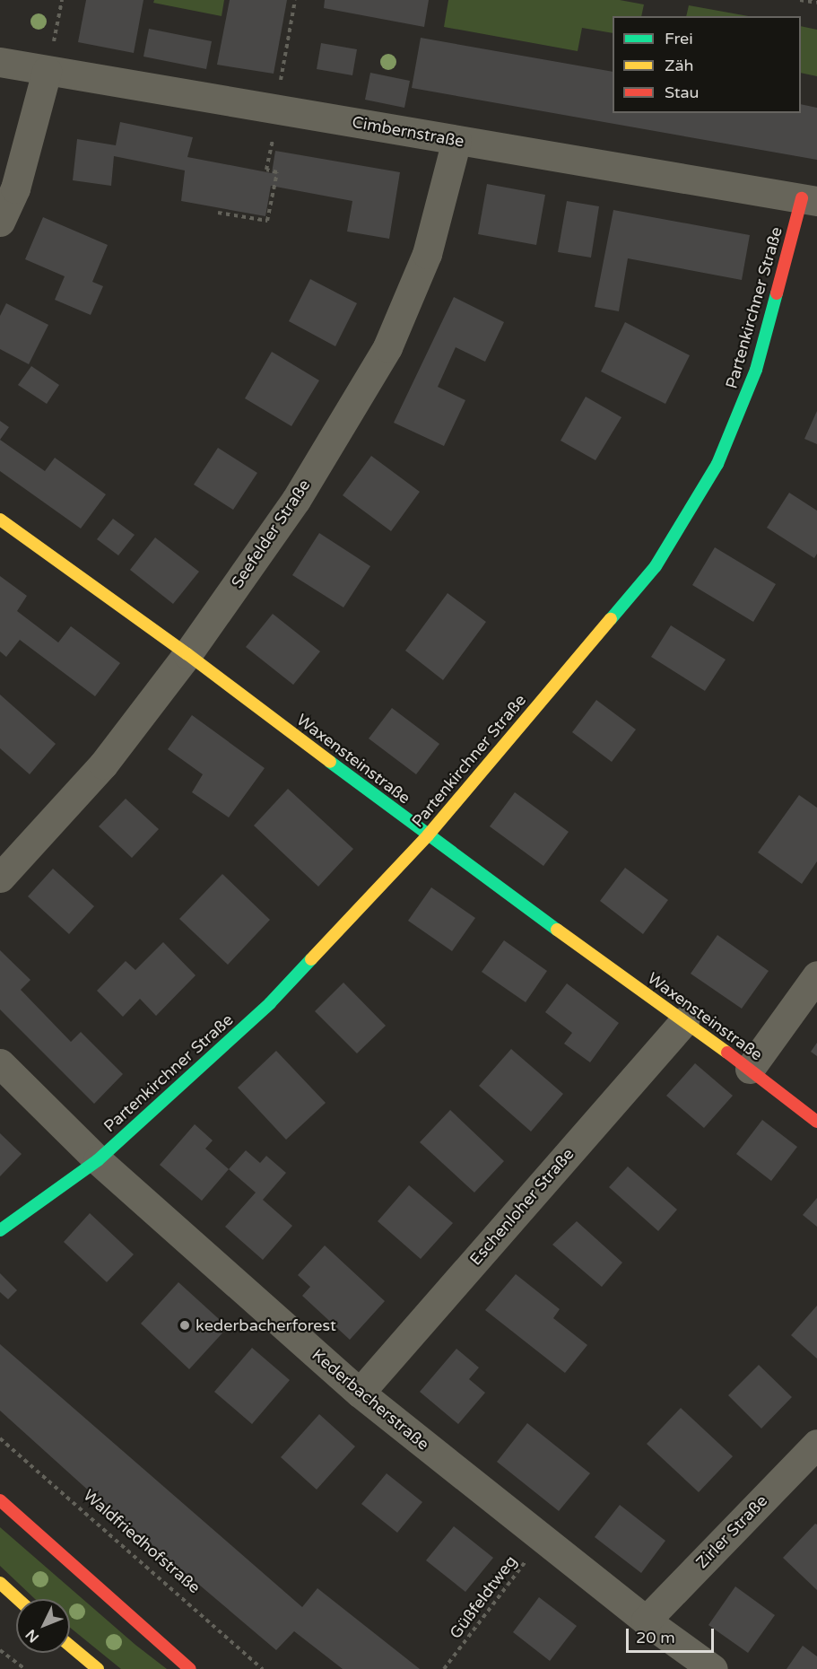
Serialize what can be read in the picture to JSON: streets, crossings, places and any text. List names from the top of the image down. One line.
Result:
{"streets":{"street":["Cimbernstraße","Partenkirchner Straße","Seefelder Straße","Waxensteinstraße","Eschenloher Straße","Kederbacherstraße","Zirler Straße"],"path":["Waldfriedhofstraße","Güßfeldtweg"]},"crossings":[["Cimbernstraße","Partenkirchner Straße"],["Cimbernstraße","Seefelder Straße"],["Partenkirchner Straße","Waxensteinstraße"],["Partenkirchner Straße","Kederbacherstraße"],["Seefelder Straße","Waxensteinstraße"],["Waxensteinstraße","Eschenloher Straße"],["Eschenloher Straße","Kederbacherstraße"],["Kederbacherstraße","Zirler Straße"],["Kederbacherstraße","Güßfeldtweg"]],"places":["kederbacherforest"],"legend":["Frei","Zäh","Stau"],"scale_bar":"20 m","north":"bottom left"}
